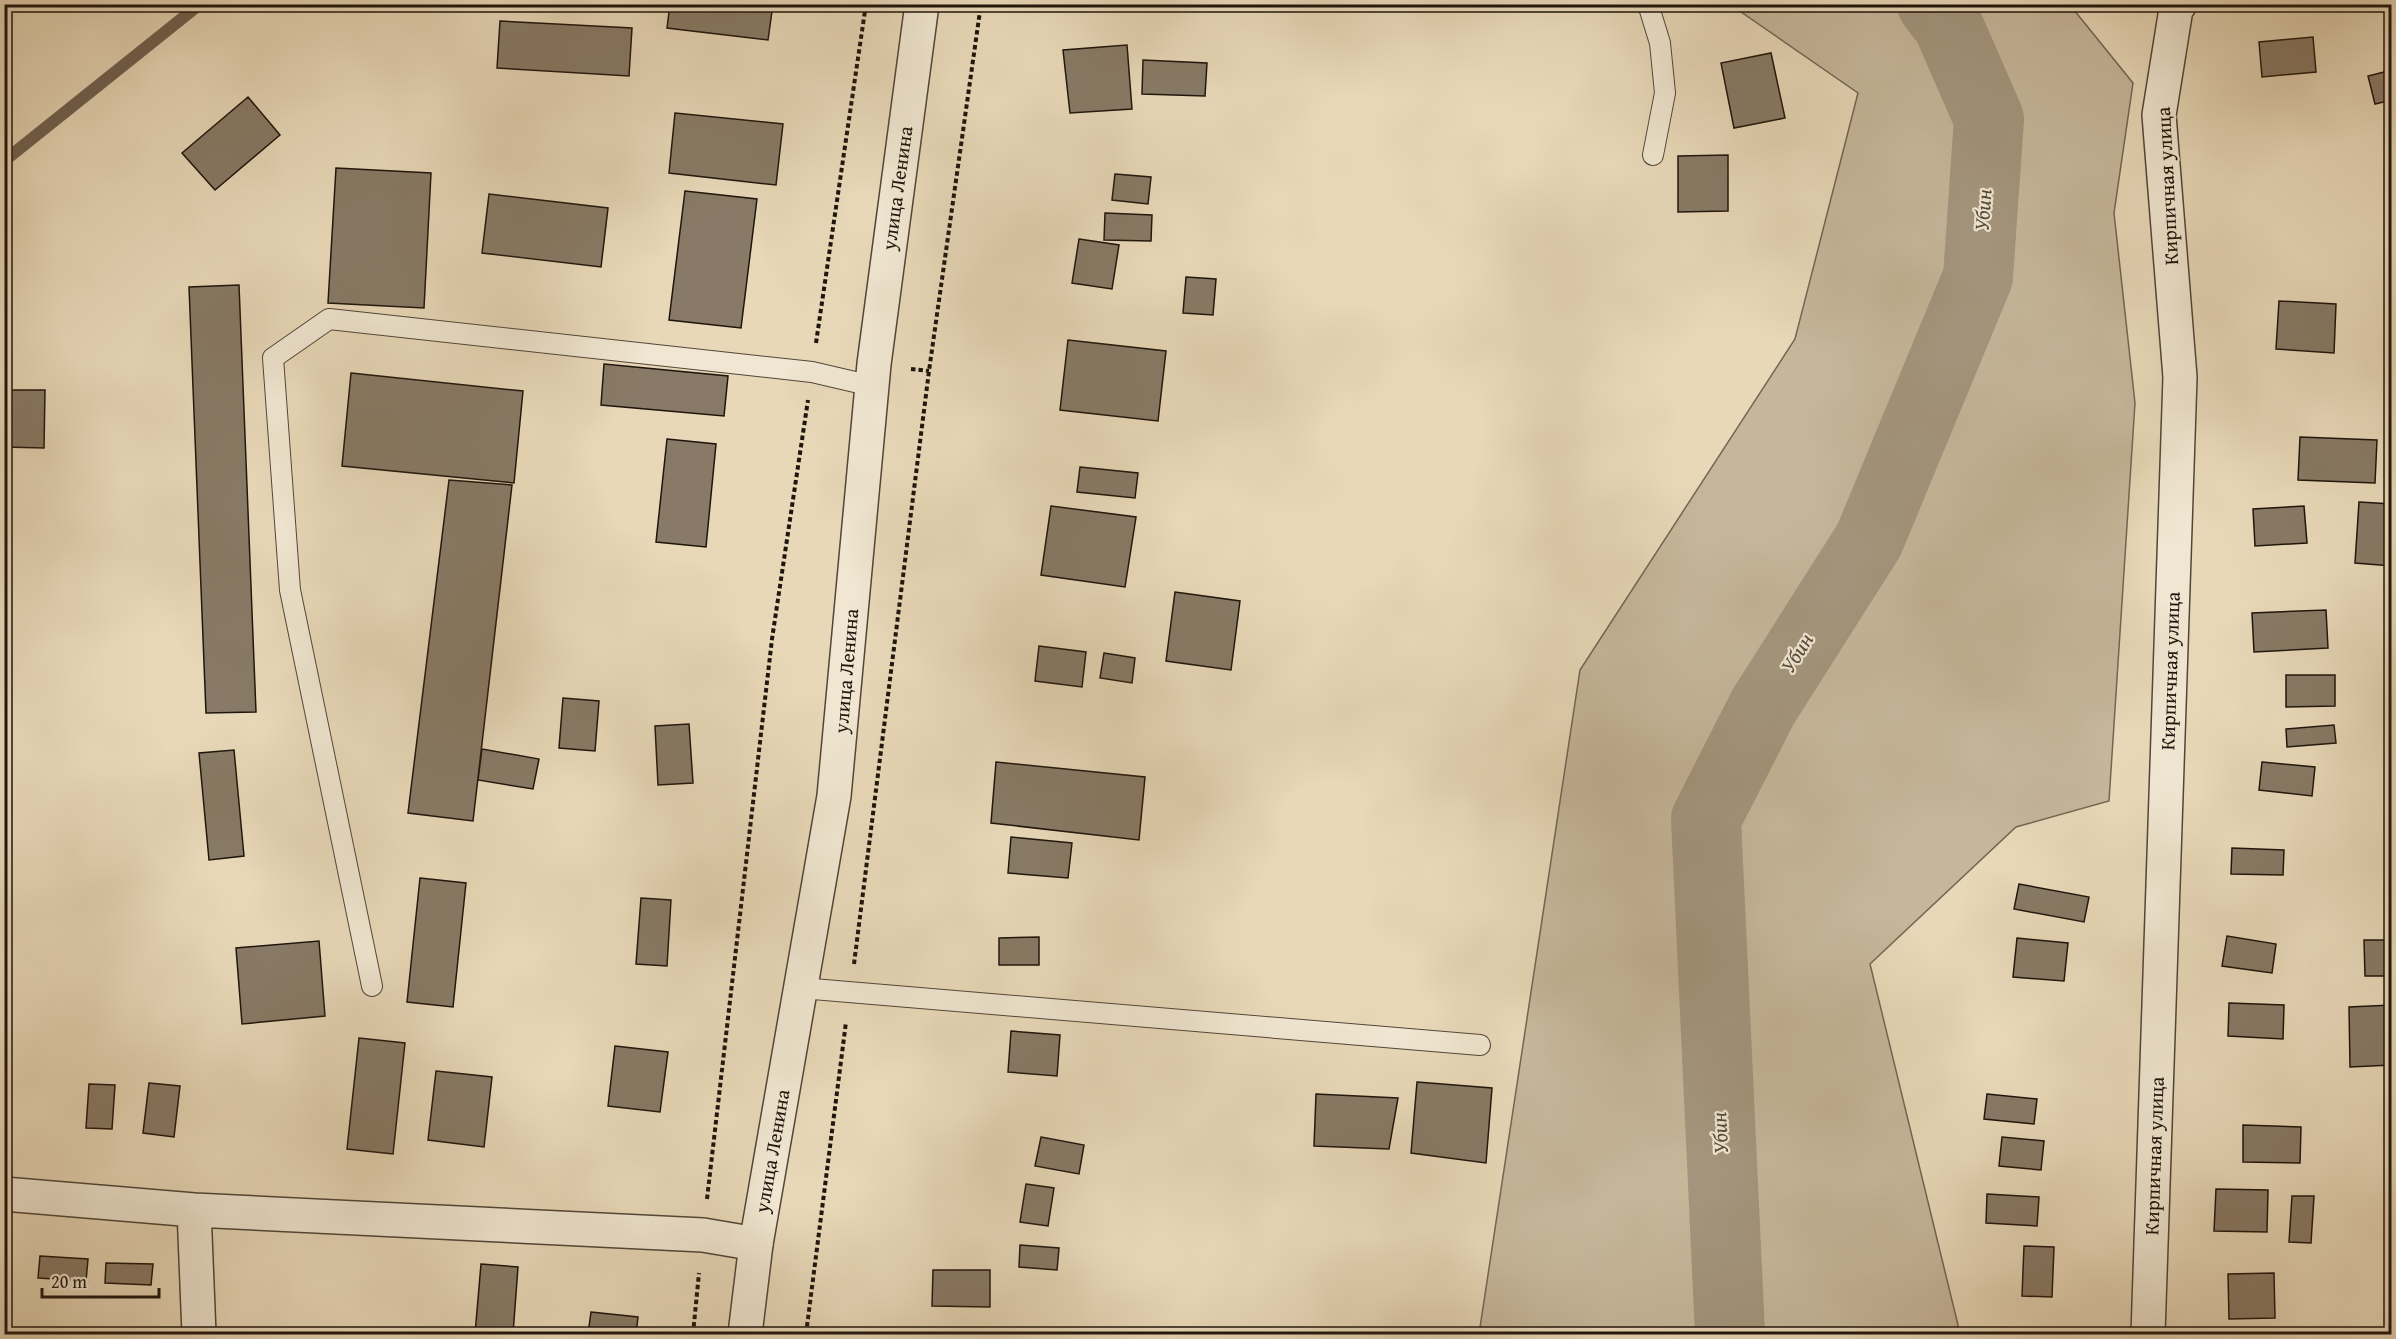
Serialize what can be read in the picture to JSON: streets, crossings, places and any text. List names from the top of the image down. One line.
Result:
{"streets":{"street":["Кирпичная улица","улица Ленина"]},"water":["Убин"],"scale_bar":"20 m"}
